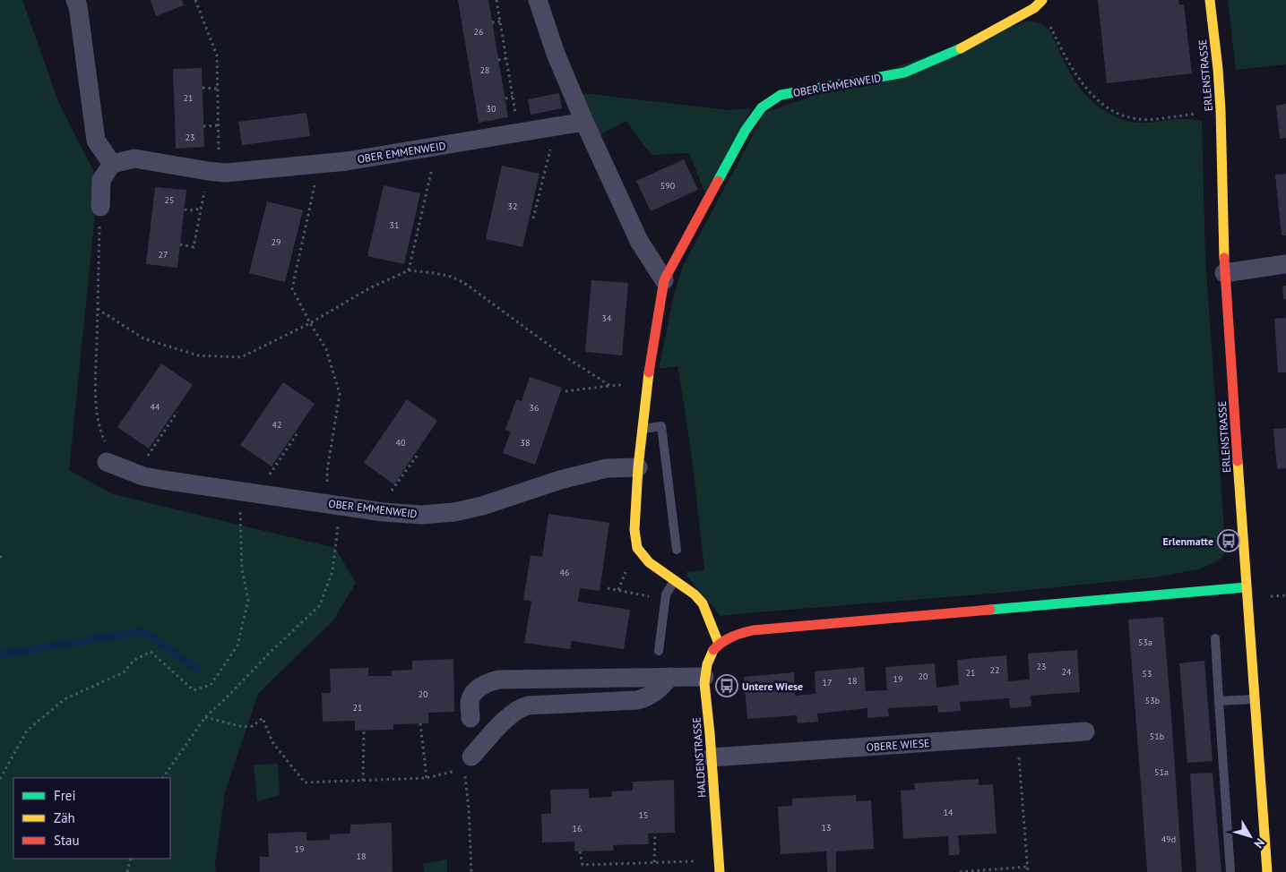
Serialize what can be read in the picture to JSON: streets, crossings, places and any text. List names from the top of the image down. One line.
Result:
{"streets":{"street":["ERLENSTRASSE","OBER EMMENWEID","OBERE WIESE","HALDENSTRASSE"]},"crossings":[["OBER EMMENWEID","HALDENSTRASSE"],["OBERE WIESE","HALDENSTRASSE"]],"places":{"bus stop":["Erlenmatte","Untere Wiese"]},"house_numbers":["26","28","21","30","23","590","25","32","31","29","27","34","44","36","42","40","38","46","53a","23","22","24","21","53","20","19","18","17","20","53b","21","51b","51a","14","15","13","16","49d","19","18"],"legend":["Frei","Zäh","Stau"],"north":"bottom right"}
